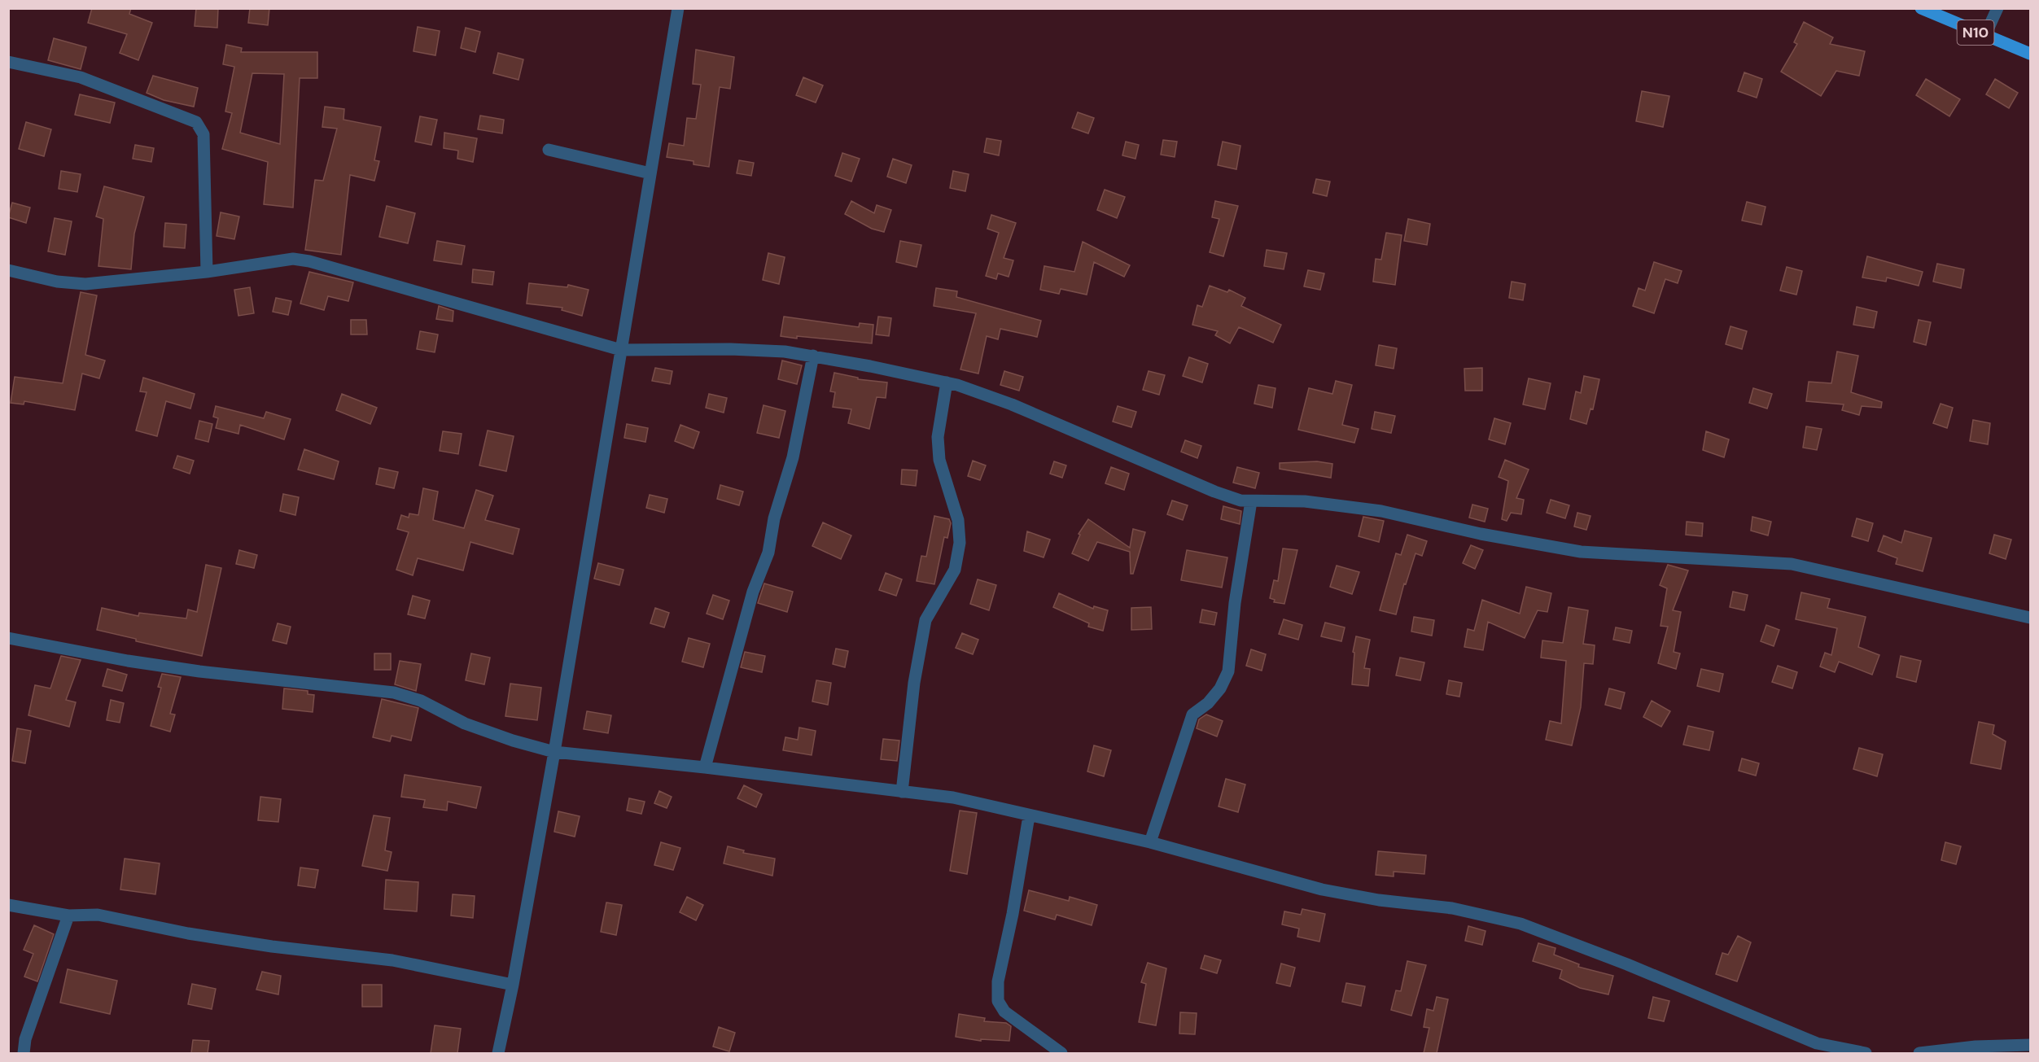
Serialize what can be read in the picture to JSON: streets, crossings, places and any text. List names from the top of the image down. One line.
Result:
{"streets":{"main road":["N10"]}}
